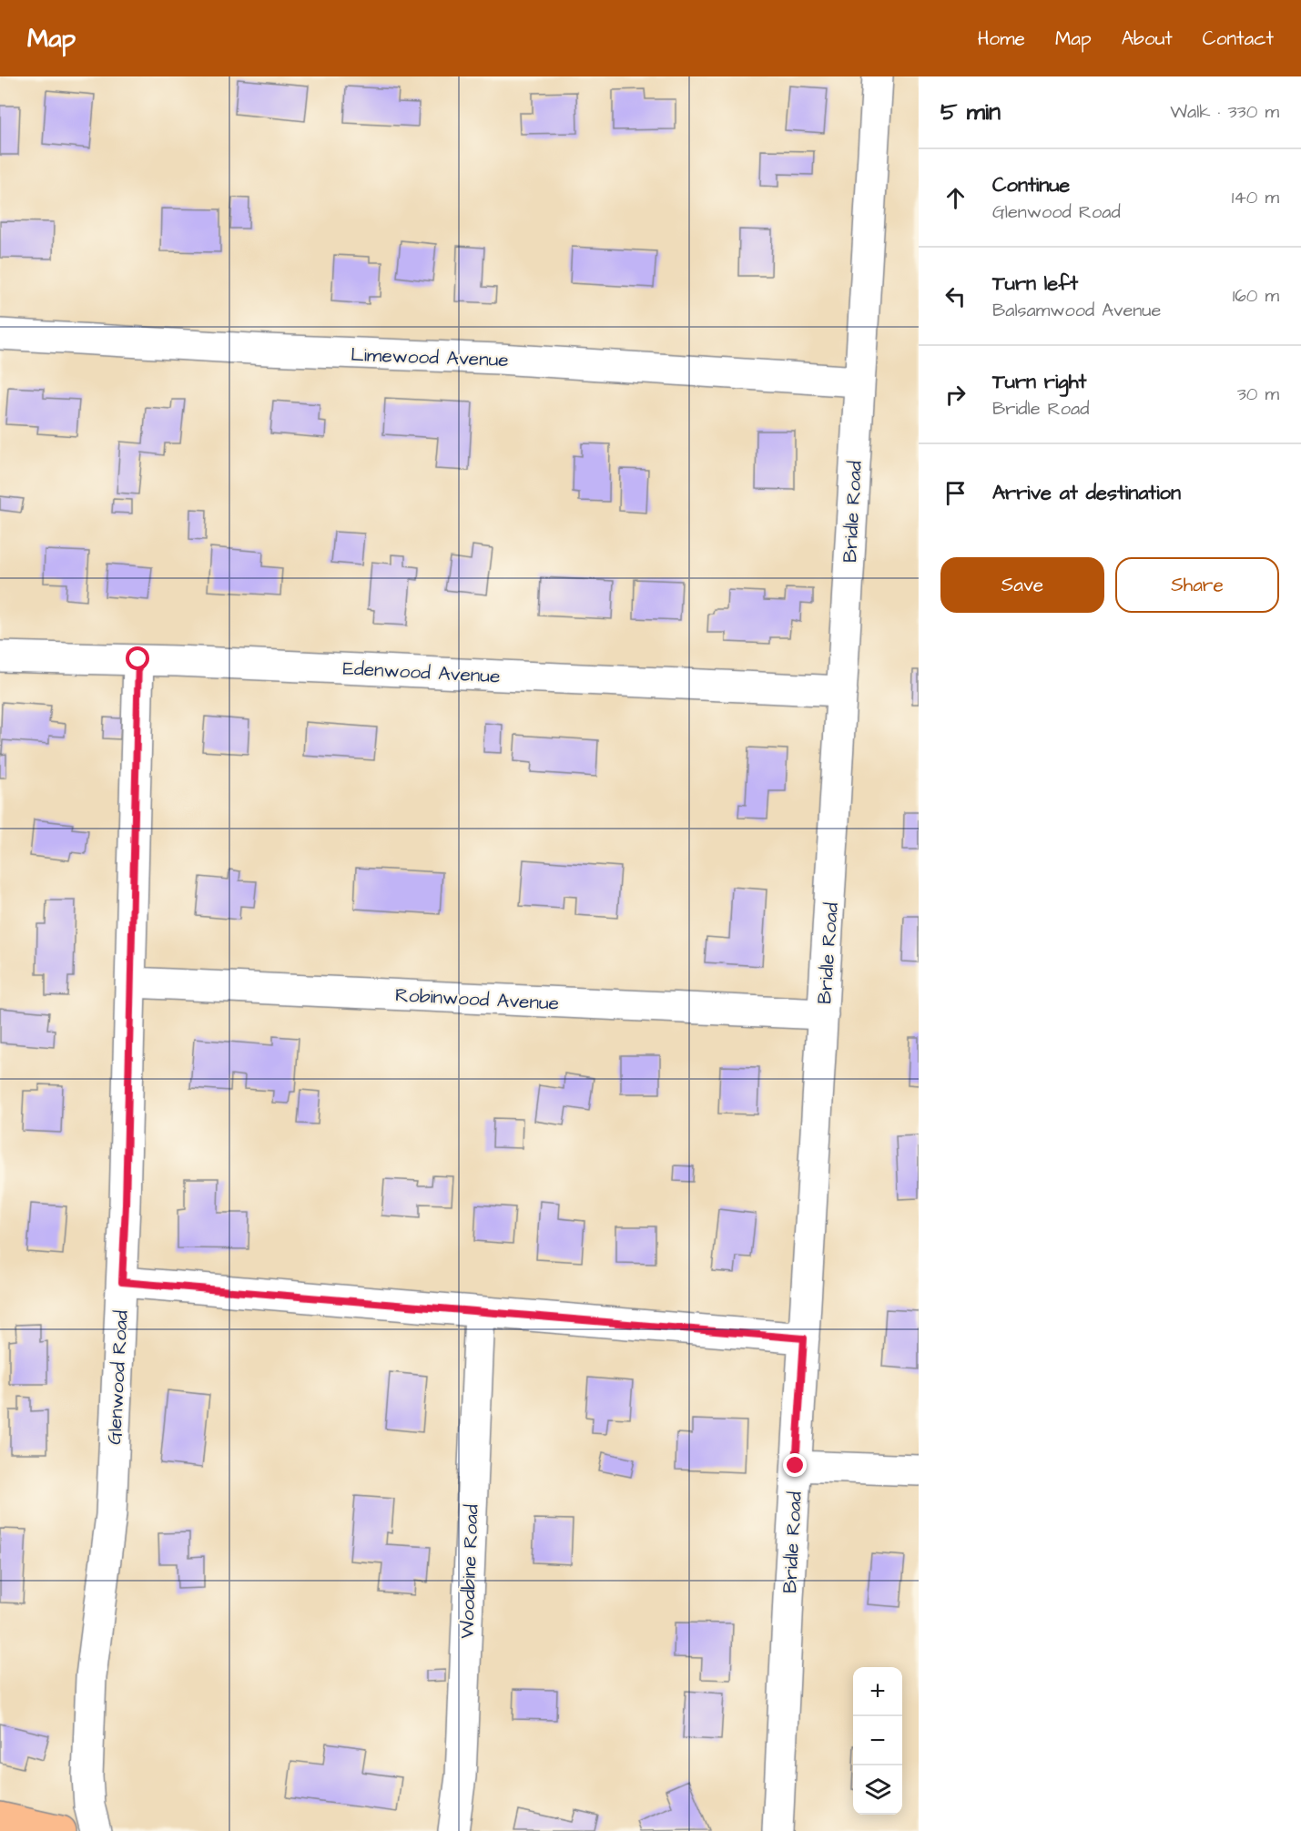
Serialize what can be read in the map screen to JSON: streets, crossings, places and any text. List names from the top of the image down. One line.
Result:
{"streets":{"street":["Limewood Avenue","Bridle Road","Edenwood Avenue","Robinwood Avenue","Glenwood Road","Woodbine Road"]},"crossings":[["Limewood Avenue","Bridle Road"],["Bridle Road","Edenwood Avenue"],["Bridle Road","Robinwood Avenue"],["Edenwood Avenue","Glenwood Road"],["Robinwood Avenue","Glenwood Road"]],"page":{"header":"Map","nav":["Home","Map","About","Contact"],"heading":["5 min","Walk · 330 m"],"list":[["Continue","Glenwood Road","140 m"],["Turn left","Balsamwood Avenue","160 m"],["Turn right","Bridle Road","30 m"],"Arrive at destination"],"buttons":["Save","Share"],"map_buttons":["+","−"]}}
